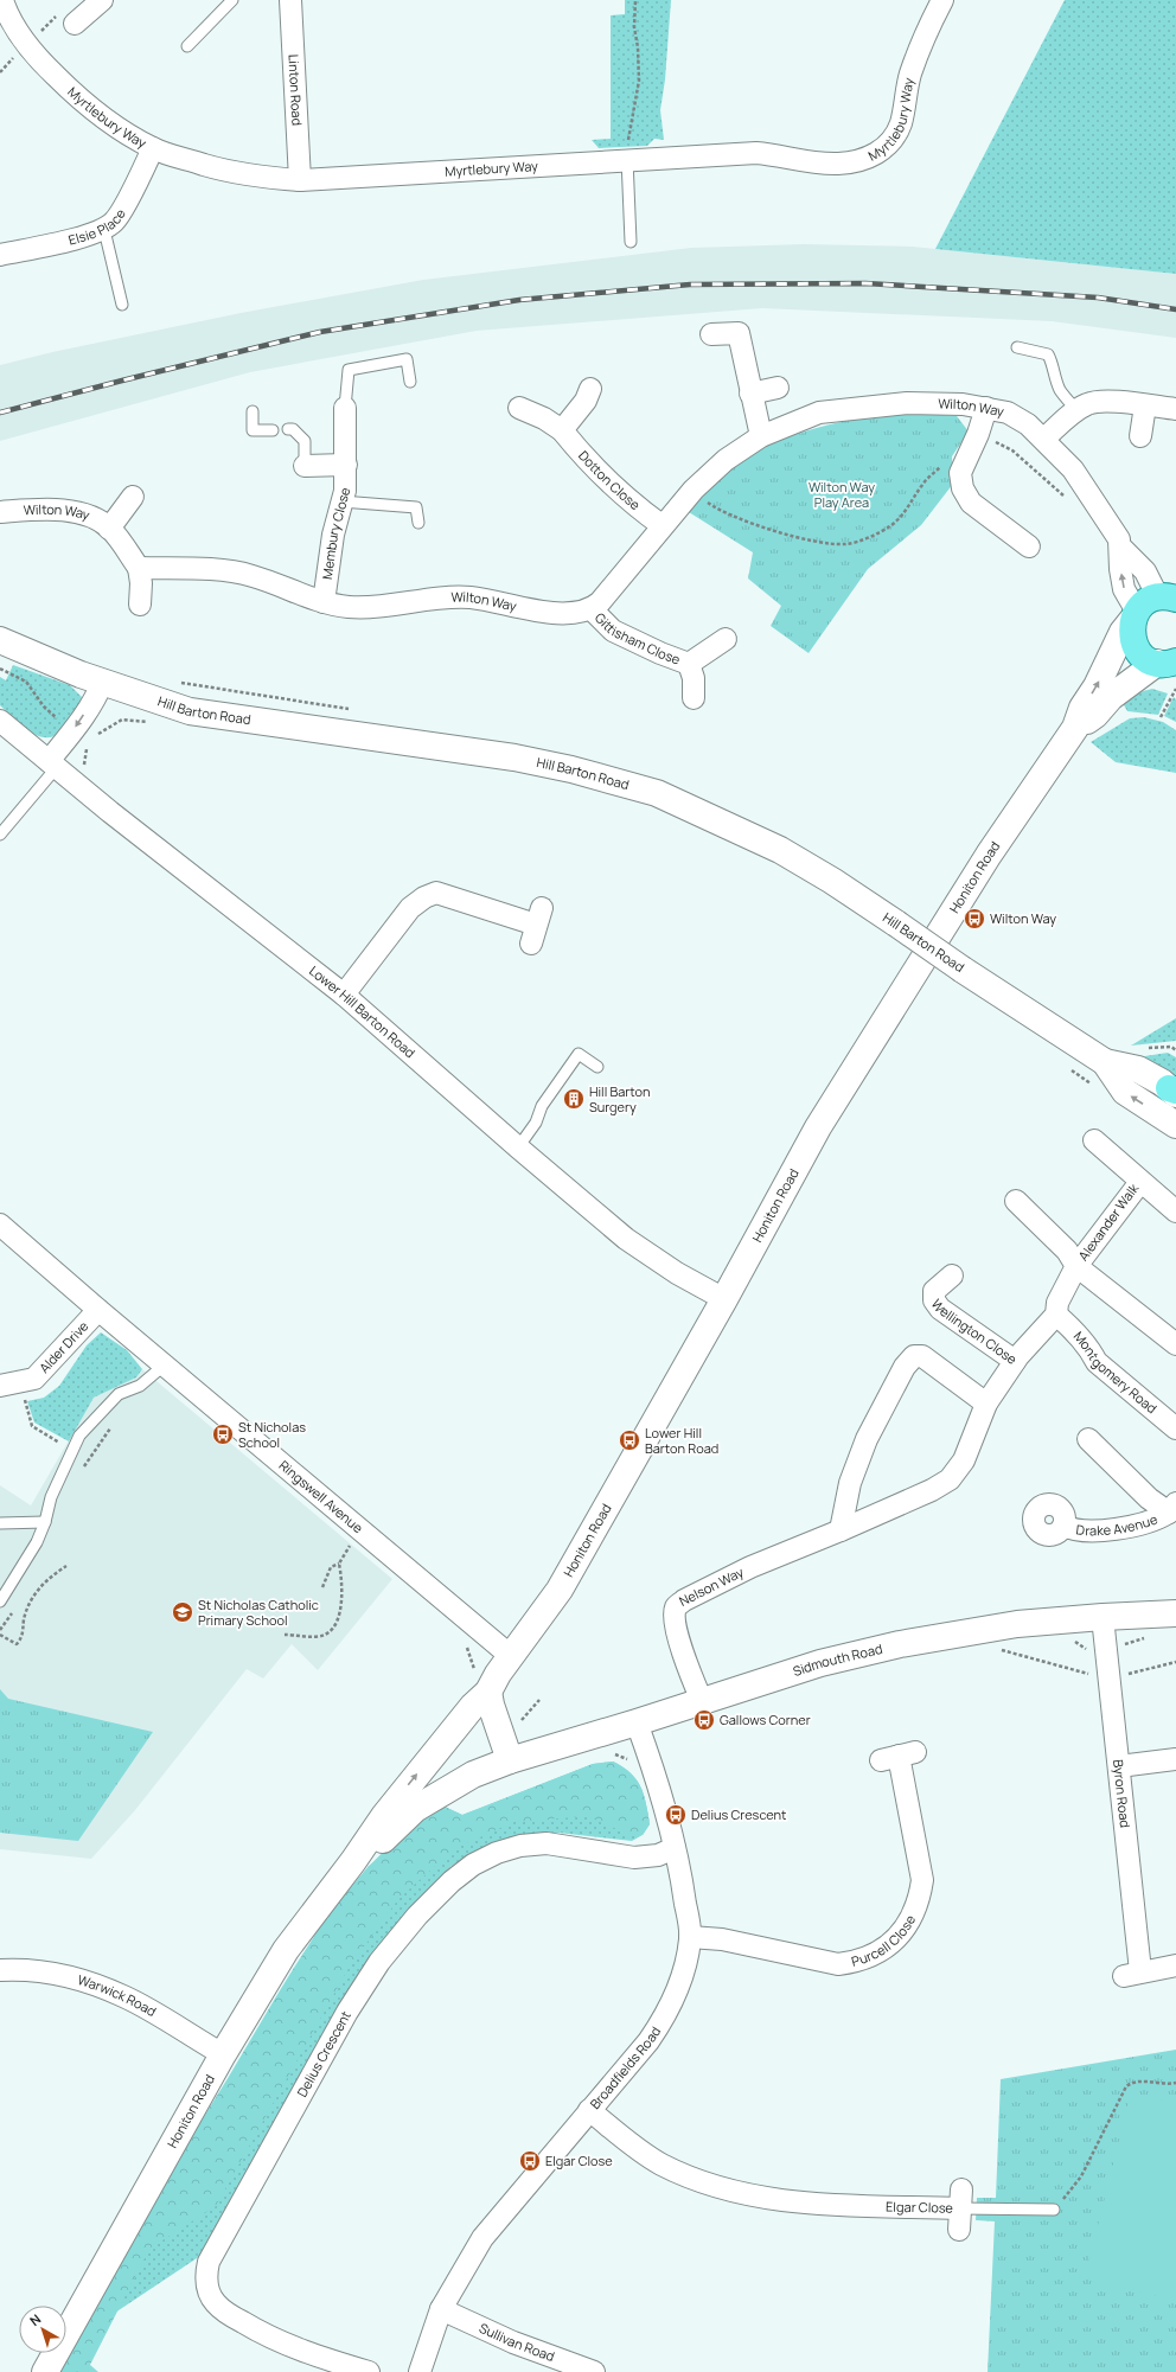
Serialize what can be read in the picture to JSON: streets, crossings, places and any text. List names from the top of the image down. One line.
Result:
{"streets":{"main road":["Hill Barton Road","Honiton Road","Sidmouth Road"],"street":["Linton Road","Myrtlebury Way","Elsie Place","Wilton Way","Dotton Close","Membury Close","Gittisham Close","Lower Hill Barton Road","Alexander Walk","Wellington Close","Alder Drive","Montgomery Road","Ringswell Avenue","Drake Avenue","Nelson Way","Byron Road","Purcell Close","Warwick Road","Delius Crescent","Broadfields Road","Elgar Close","Sullivan Road"]},"crossings":[["Linton Road","Myrtlebury Way"],["Myrtlebury Way","Elsie Place"],["Wilton Way","Dotton Close"],["Wilton Way","Membury Close"],["Wilton Way","Gittisham Close"],["Wilton Way","Honiton Road"],["Honiton Road","Lower Hill Barton Road"],["Honiton Road","Ringswell Avenue"],["Honiton Road","Sidmouth Road"],["Honiton Road","Warwick Road"],["Alexander Walk","Wellington Close"],["Wellington Close","Montgomery Road"],["Wellington Close","Nelson Way"],["Alder Drive","Ringswell Avenue"],["Nelson Way","Sidmouth Road"],["Sidmouth Road","Byron Road"],["Sidmouth Road","Broadfields Road"],["Purcell Close","Broadfields Road"],["Delius Crescent","Broadfields Road"],["Broadfields Road","Elgar Close"],["Broadfields Road","Sullivan Road"]],"parks":["Wilton Way Play Area"],"places":{"bus stop":["Wilton Way","St Nicholas School","Lower Hill Barton Road","Gallows Corner","Delius Crescent","Elgar Close"],"building":["Hill Barton Surgery"],"school or university":["St Nicholas Catholic Primary School"]},"north":"top left"}
